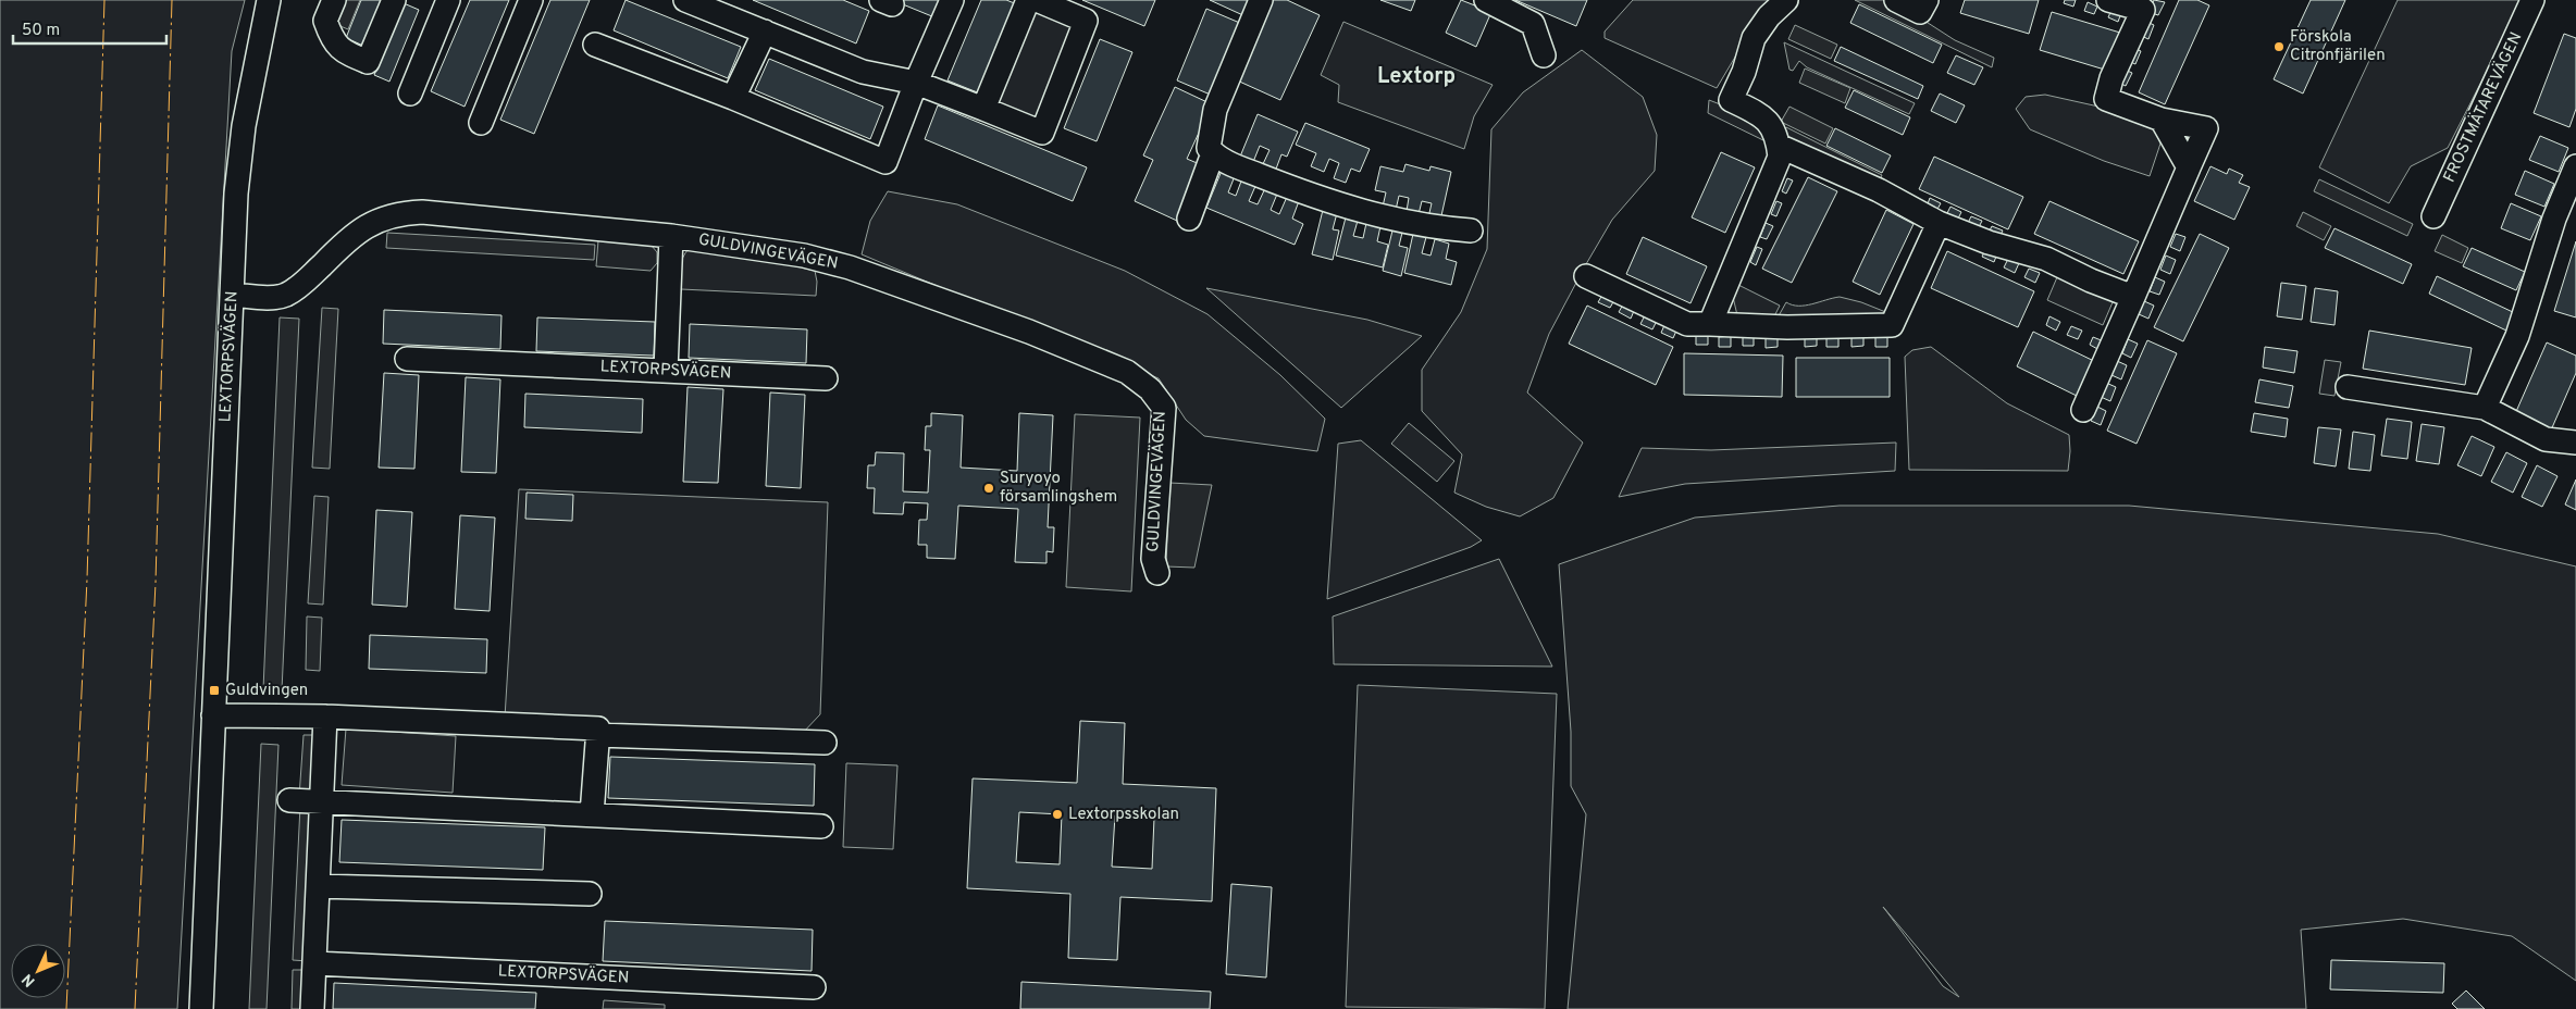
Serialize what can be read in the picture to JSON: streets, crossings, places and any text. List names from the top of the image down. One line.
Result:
{"streets":{"street":["FROSTMÄTAREVÄGEN","GULDVINGEVÄGEN","LEXTORPSVÄGEN"]},"crossings":[["GULDVINGEVÄGEN","LEXTORPSVÄGEN"]],"districts":["Lextorp"],"places":{"other":["Förskola Citronfjärilen","Suryoyo församlingshem","Lextorpsskolan"],"transit":["Guldvingen"]},"scale_bar":"50 m","north":"bottom left"}
